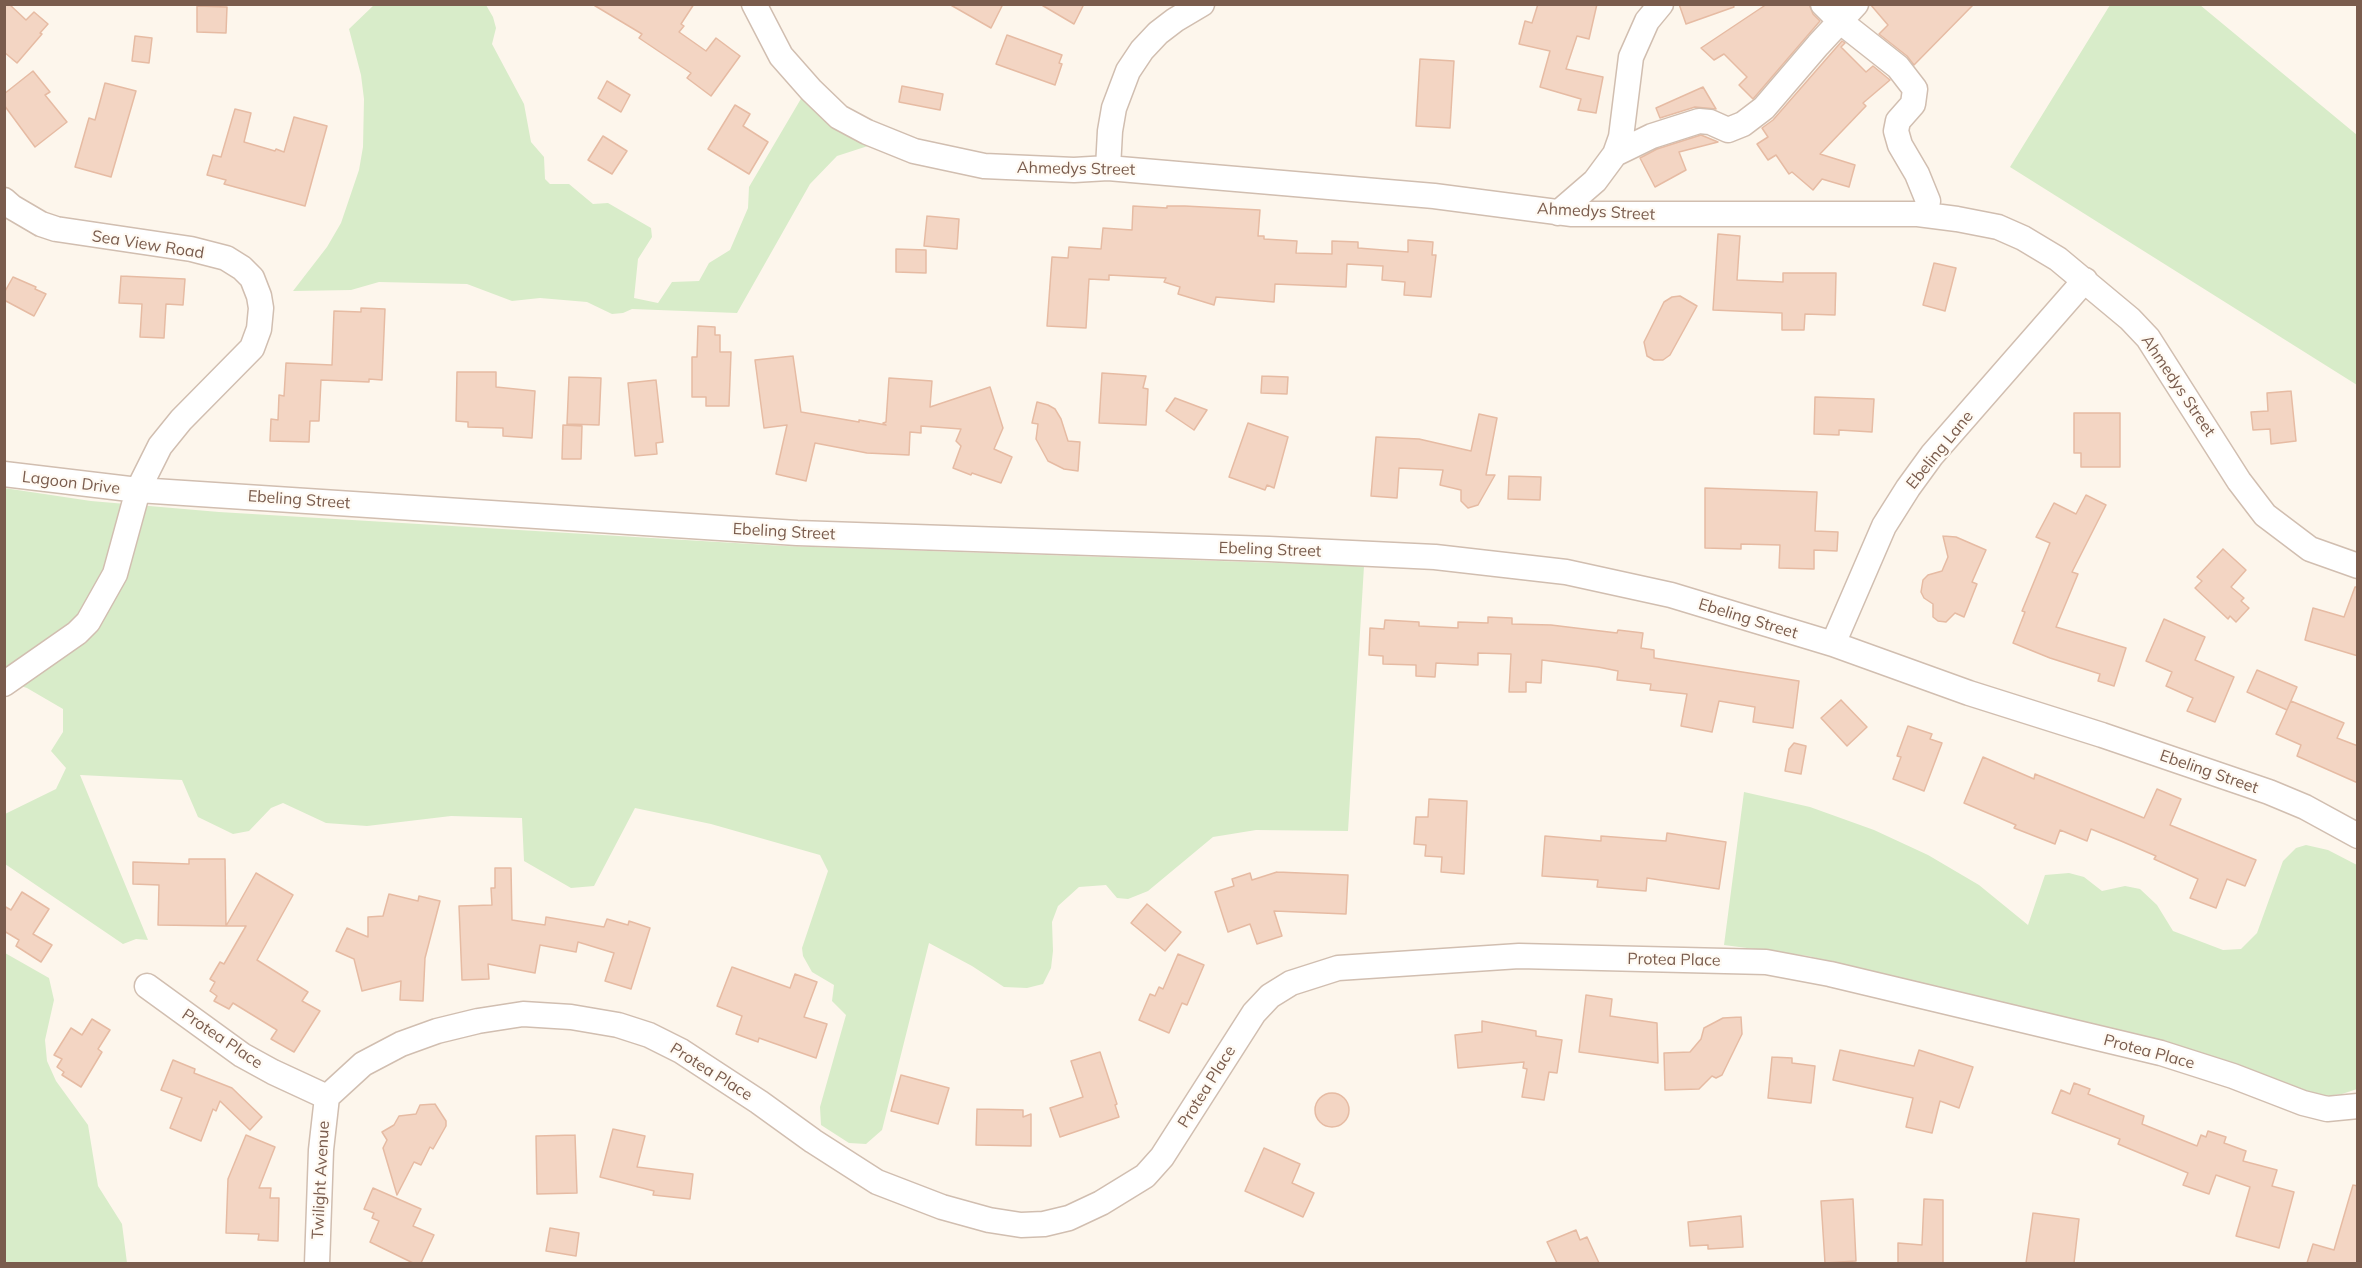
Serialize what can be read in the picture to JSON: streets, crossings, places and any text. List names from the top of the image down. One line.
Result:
{"streets":{"street":["Ahmedys Street","Sea View Road","Ebeling Lane","Lagoon Drive","Ebeling Street","Protea Place","Twilight Avenue"]},"crossings":[["Ahmedys Street","Ebeling Lane"],["Sea View Road","Lagoon Drive"],["Sea View Road","Ebeling Street"],["Ebeling Lane","Ebeling Street"],["Lagoon Drive","Ebeling Street"],["Protea Place","Twilight Avenue"]]}
